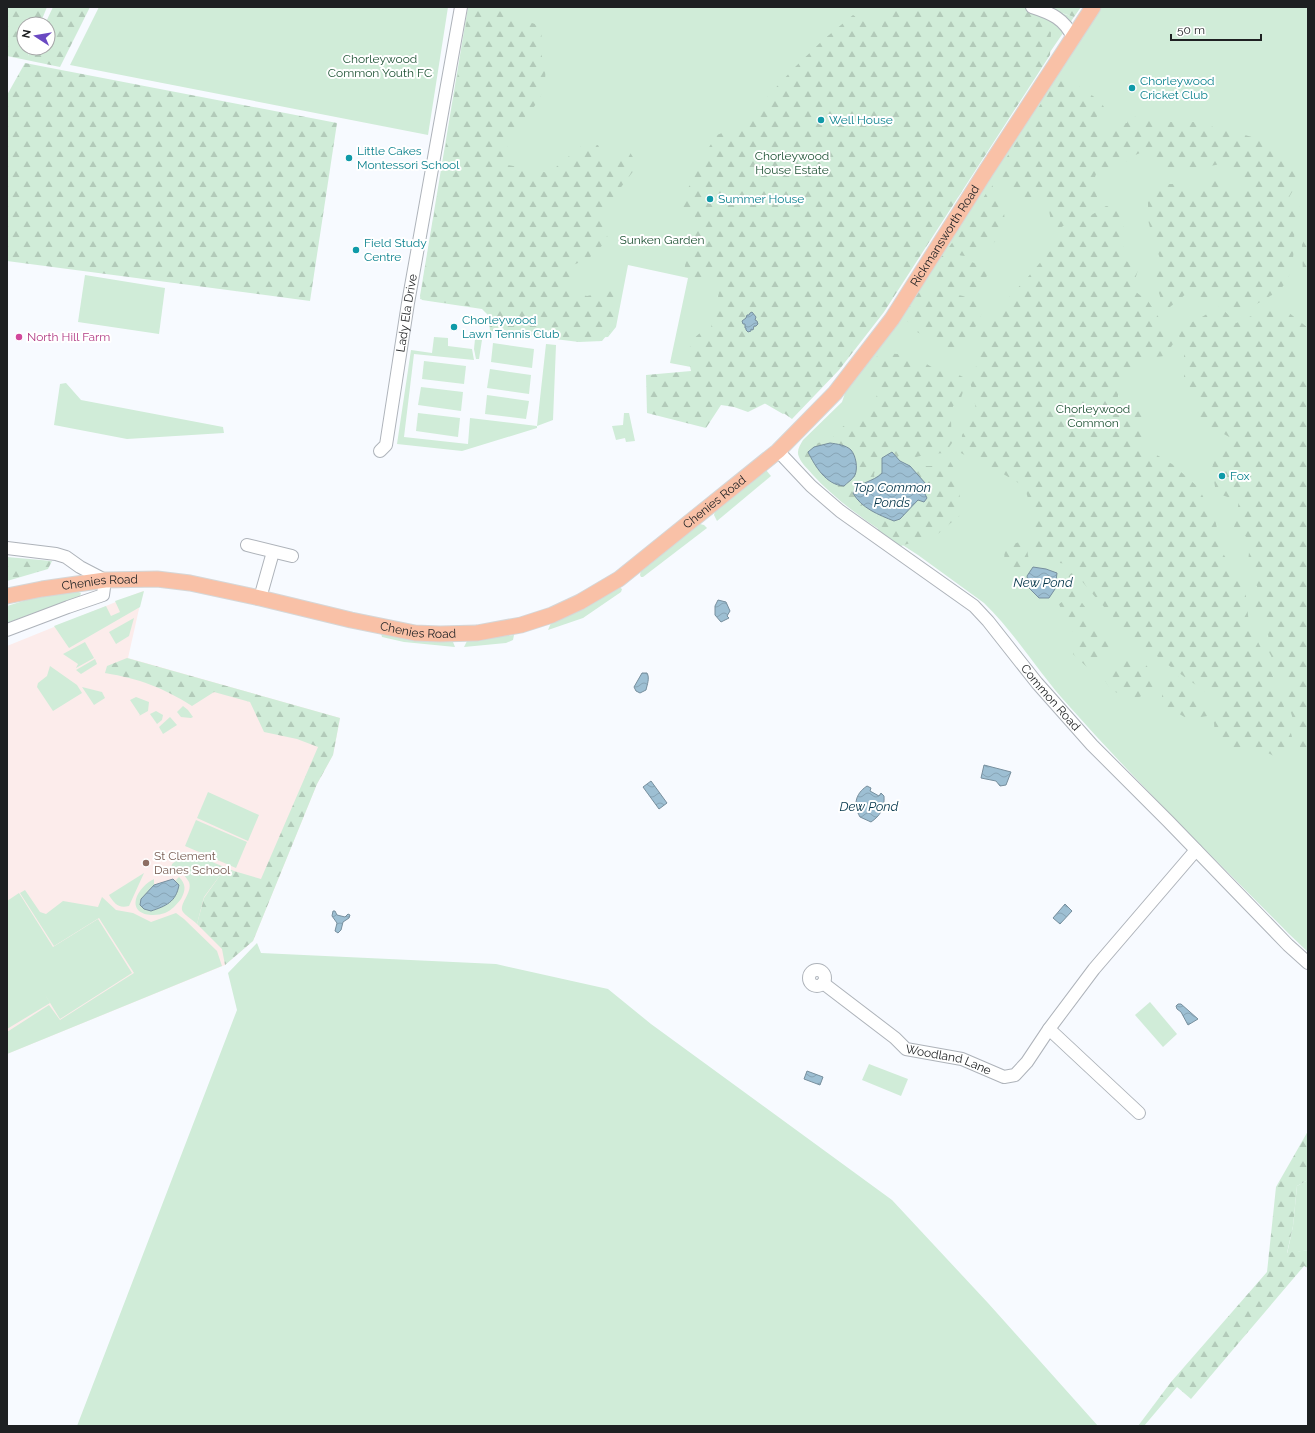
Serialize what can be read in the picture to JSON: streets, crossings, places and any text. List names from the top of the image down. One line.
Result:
{"streets":{"main road":["Rickmansworth Road","Chenies Road"],"street":["Lady Ela Drive","Common Road","Woodland Lane"]},"crossings":[["Rickmansworth Road","Chenies Road"],["Rickmansworth Road","Common Road"],["Chenies Road","Common Road"],["Common Road","Woodland Lane"]],"water":["Top Common Ponds","New Pond","Dew Pond"],"parks":["Chorleywood Common Youth FC","Chorleywood House Estate","Sunken Garden","Chorleywood Common"],"places":["Chorleywood Cricket Club","Well House","Little Cakes Montessori School","Summer House","Field Study Centre","Chorleywood Lawn Tennis Club","North Hill Farm","Fox","St Clement Danes School"],"scale_bar":"50 m","north":"left"}
